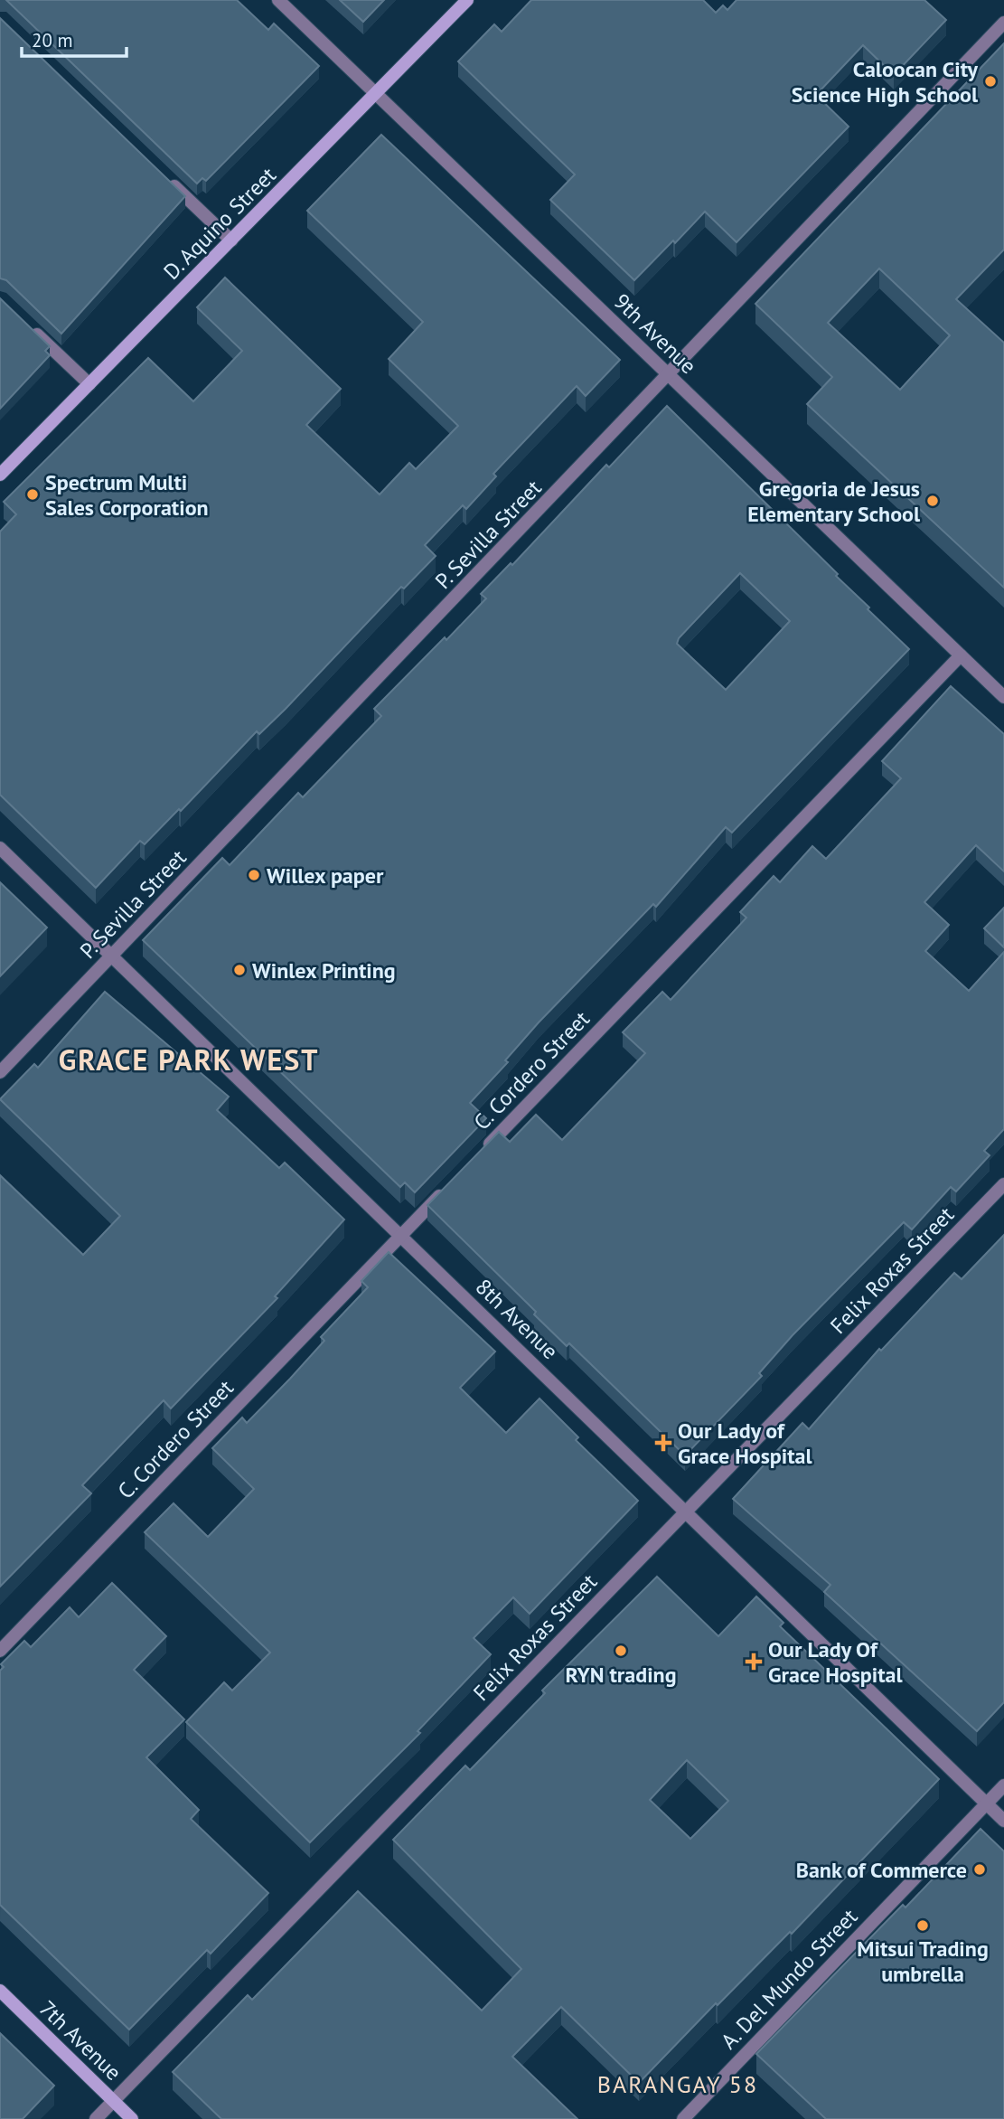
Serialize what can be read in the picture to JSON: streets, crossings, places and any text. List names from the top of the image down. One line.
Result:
{"streets":{"street":["D. Aquino Street","9th Avenue","P. Sevilla Street","C. Cordero Street","Felix Roxas Street","8th Avenue","A. Del Mundo Street","7th Avenue"]},"crossings":[["D. Aquino Street","9th Avenue"],["9th Avenue","P. Sevilla Street"],["9th Avenue","C. Cordero Street"],["P. Sevilla Street","8th Avenue"],["C. Cordero Street","8th Avenue"],["Felix Roxas Street","8th Avenue"],["Felix Roxas Street","7th Avenue"],["8th Avenue","A. Del Mundo Street"]],"districts":["GRACE PARK WEST","BARANGAY 58"],"places":{"other":["Caloocan City Science High School","Spectrum Multi Sales Corporation","Gregoria de Jesus Elementary School","Willex paper","Winlex Printing","RYN trading","Bank of Commerce","Mitsui Trading umbrella"],"health":["Our Lady of Grace Hospital","Our Lady Of Grace Hospital"]},"scale_bar":"20 m"}
